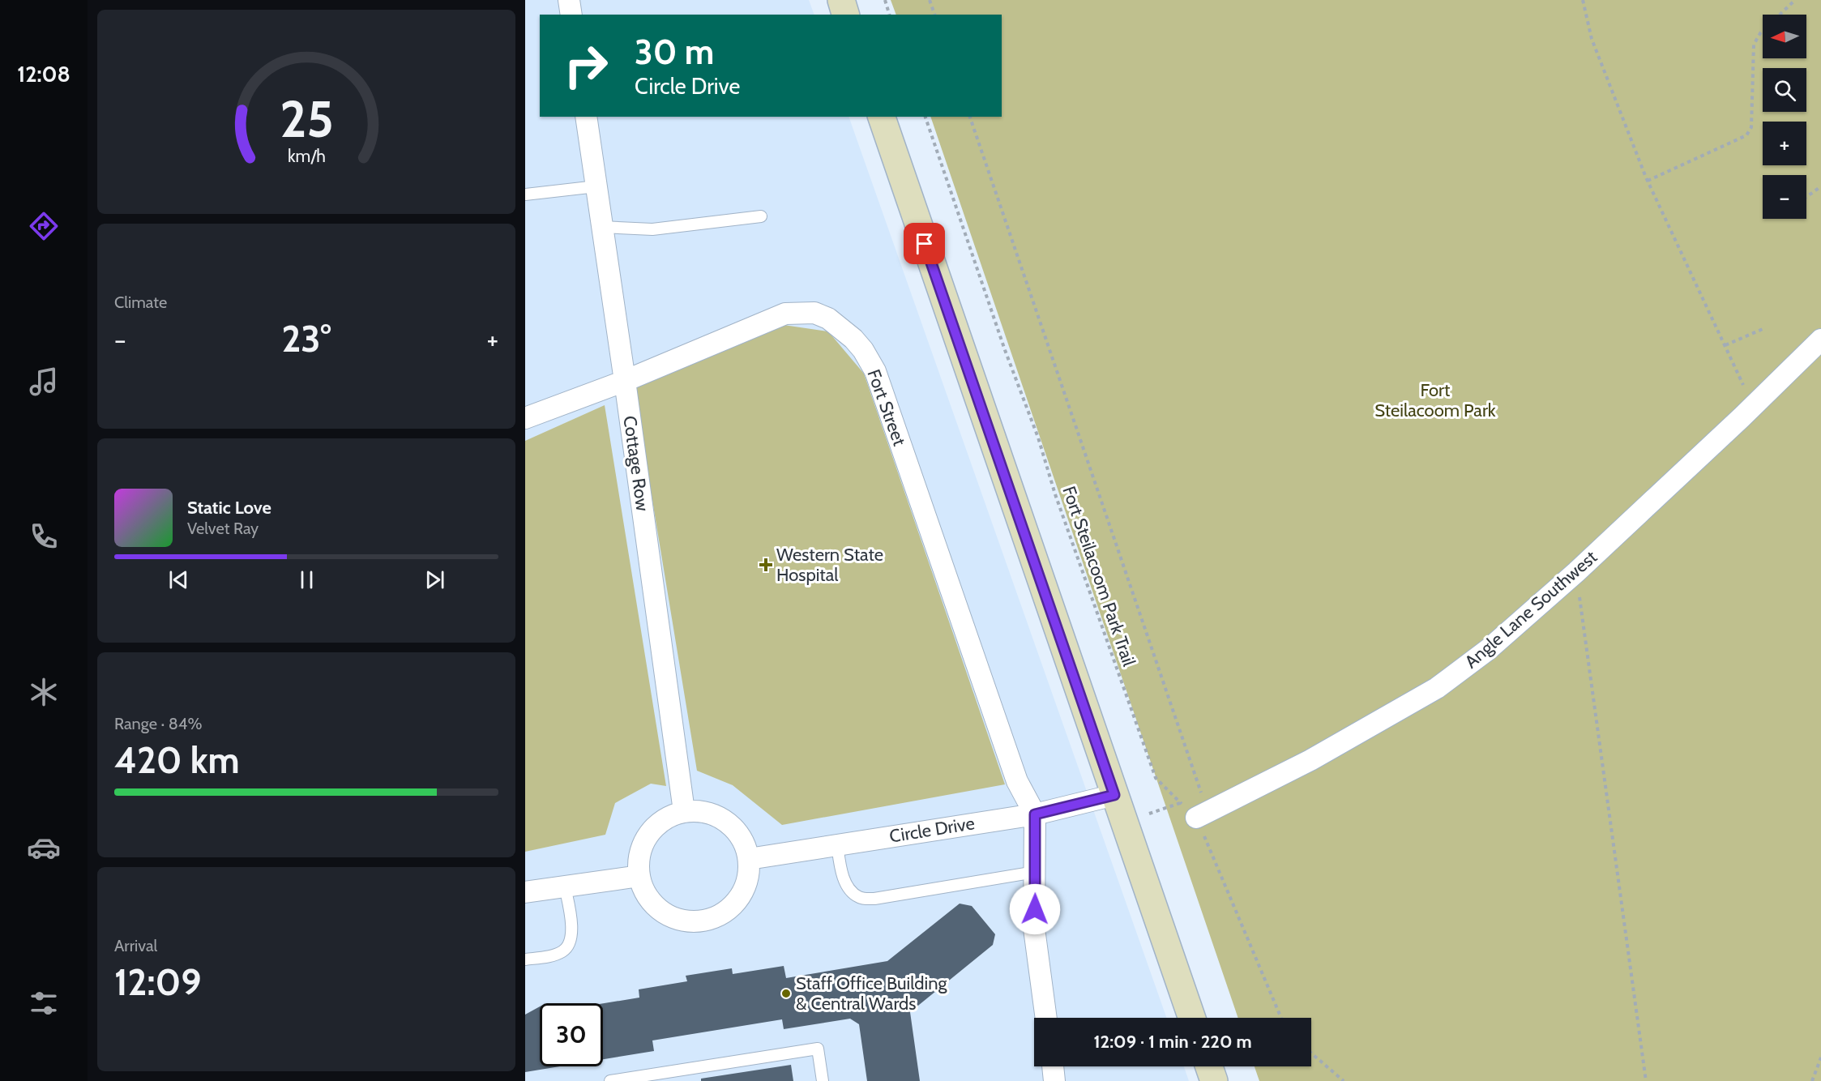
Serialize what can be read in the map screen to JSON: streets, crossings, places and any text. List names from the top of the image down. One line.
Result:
{"streets":{"street":["Fort Street","Cottage Row","Angle Lane Southwest","Circle Drive"],"path":["Fort Steilacoom Park Trail"]},"crossings":[["Fort Street","Cottage Row"],["Fort Street","Circle Drive"],["Cottage Row","Circle Drive"],["Fort Steilacoom Park Trail","Angle Lane Southwest"]],"parks":["Fort Steilacoom Park"],"places":{"health":["Western State Hospital"],"other":["Staff Office Building & Central Wards"]},"north":"left","page":{"tabs":"12:08","map_buttons":["+","−"],"turn":["30 m","Circle Drive"],"tile":["Climate",["Range · 84%","420 km"],["Arrival","12:09"]],"heat":["−","23°","+"],"song":["Static Love","Velvet Ray"],"limit":"30","trip":"12:09 · 1 min · 220 m","gauge":["25","km/h"]}}
